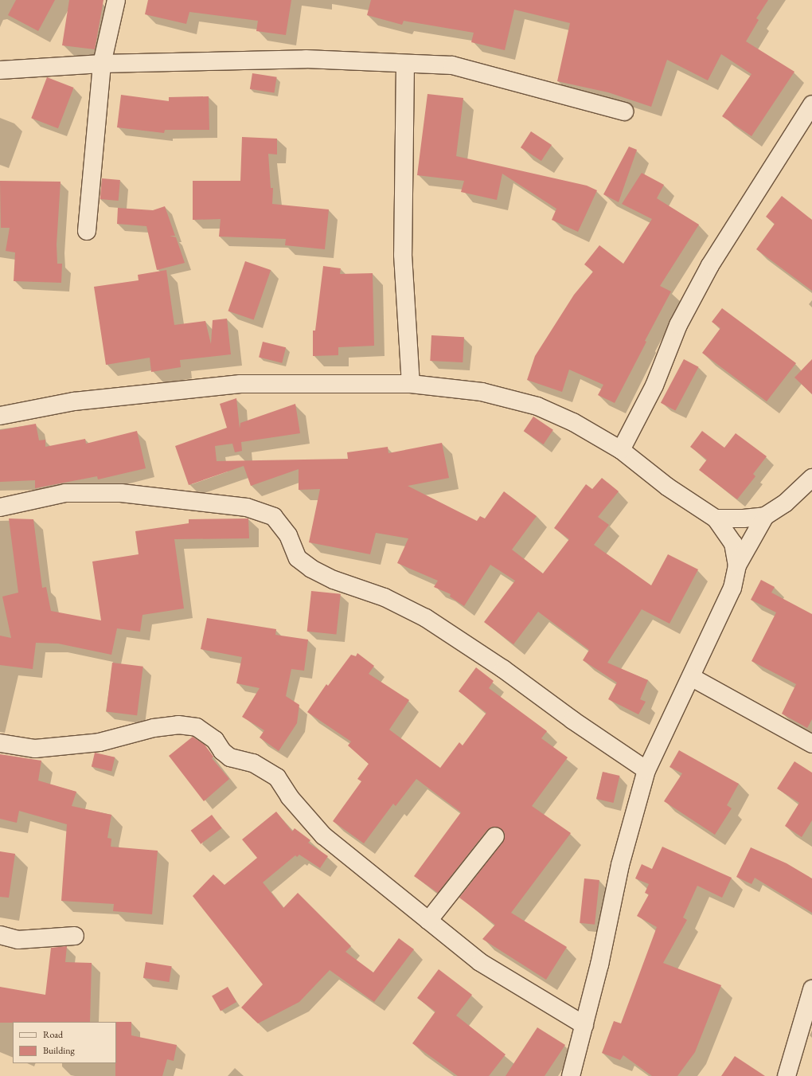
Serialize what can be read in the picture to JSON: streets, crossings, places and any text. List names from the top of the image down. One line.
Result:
{"legend":["Road","Building"]}
